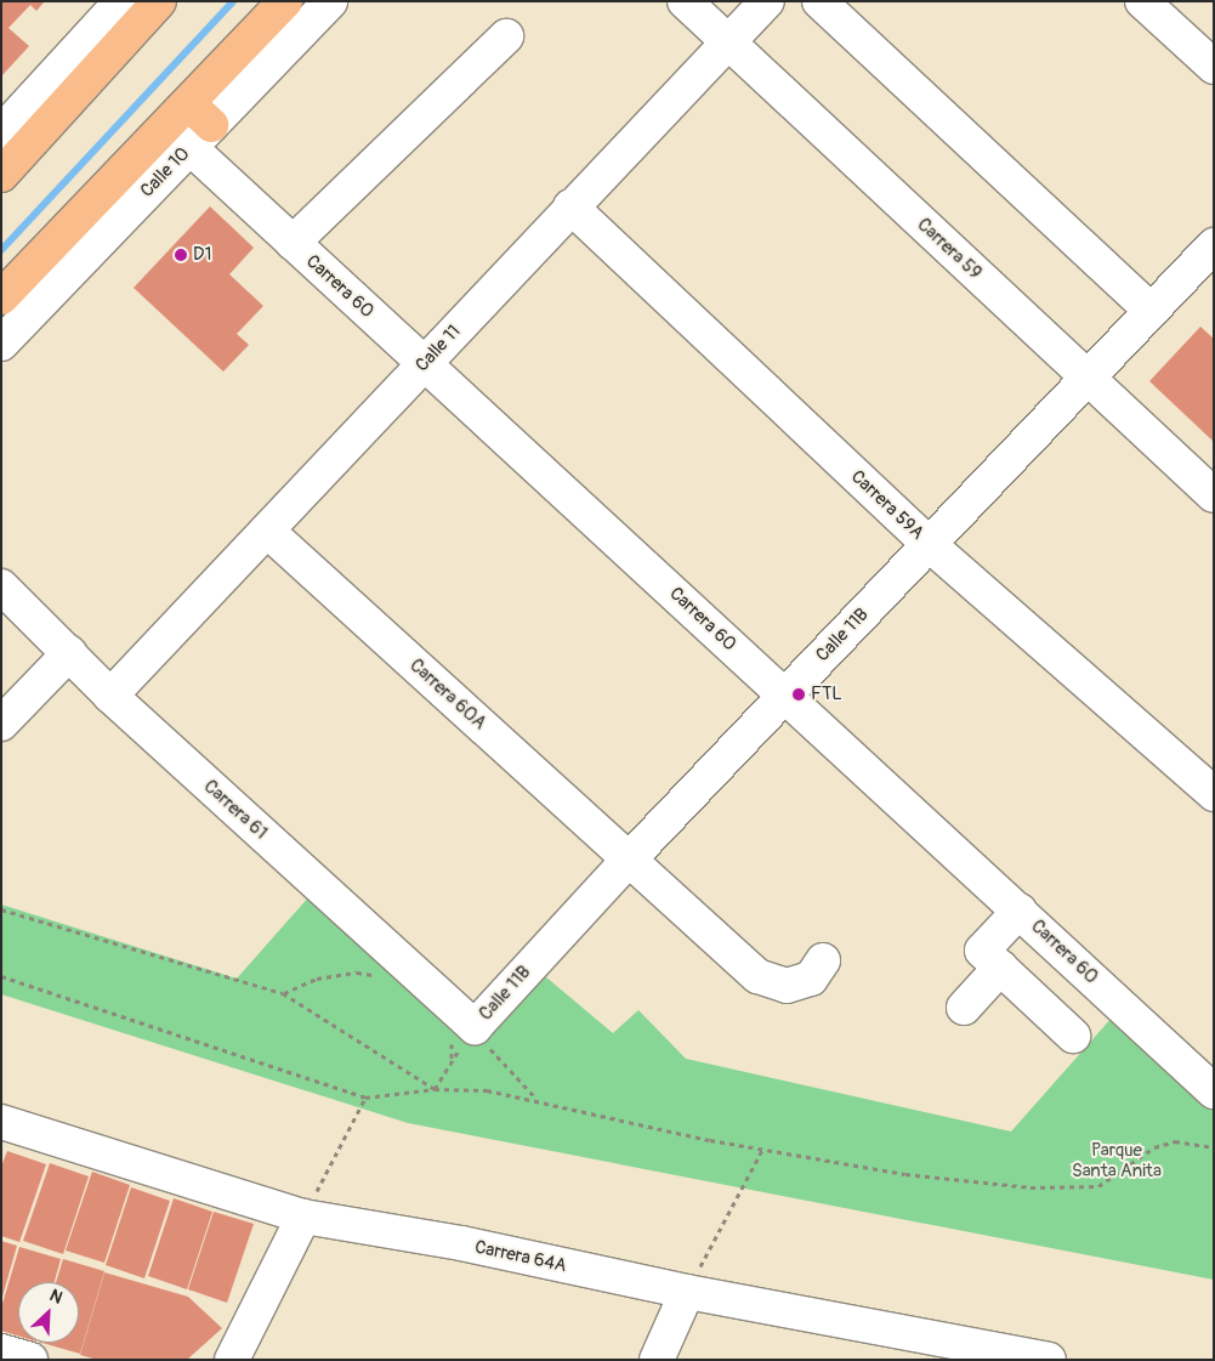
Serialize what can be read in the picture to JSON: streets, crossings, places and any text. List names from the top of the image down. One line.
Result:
{"streets":{"main road":["Calle 10"],"street":["Carrera 59","Carrera 60","Calle 11","Carrera 59A","Calle 11B","Carrera 60A","Carrera 61","Carrera 64A"]},"crossings":[["Calle 10","Carrera 60"],["Carrera 59","Calle 11"],["Carrera 59","Calle 11B"],["Carrera 60","Calle 11"],["Carrera 60","Calle 11B"],["Calle 11","Carrera 59A"],["Calle 11","Carrera 60A"],["Calle 11","Carrera 61"],["Carrera 59A","Calle 11B"],["Calle 11B","Carrera 60A"],["Calle 11B","Carrera 61"]],"parks":["Parque Santa Anita"],"places":["D1","FTL"],"north":"top right"}
